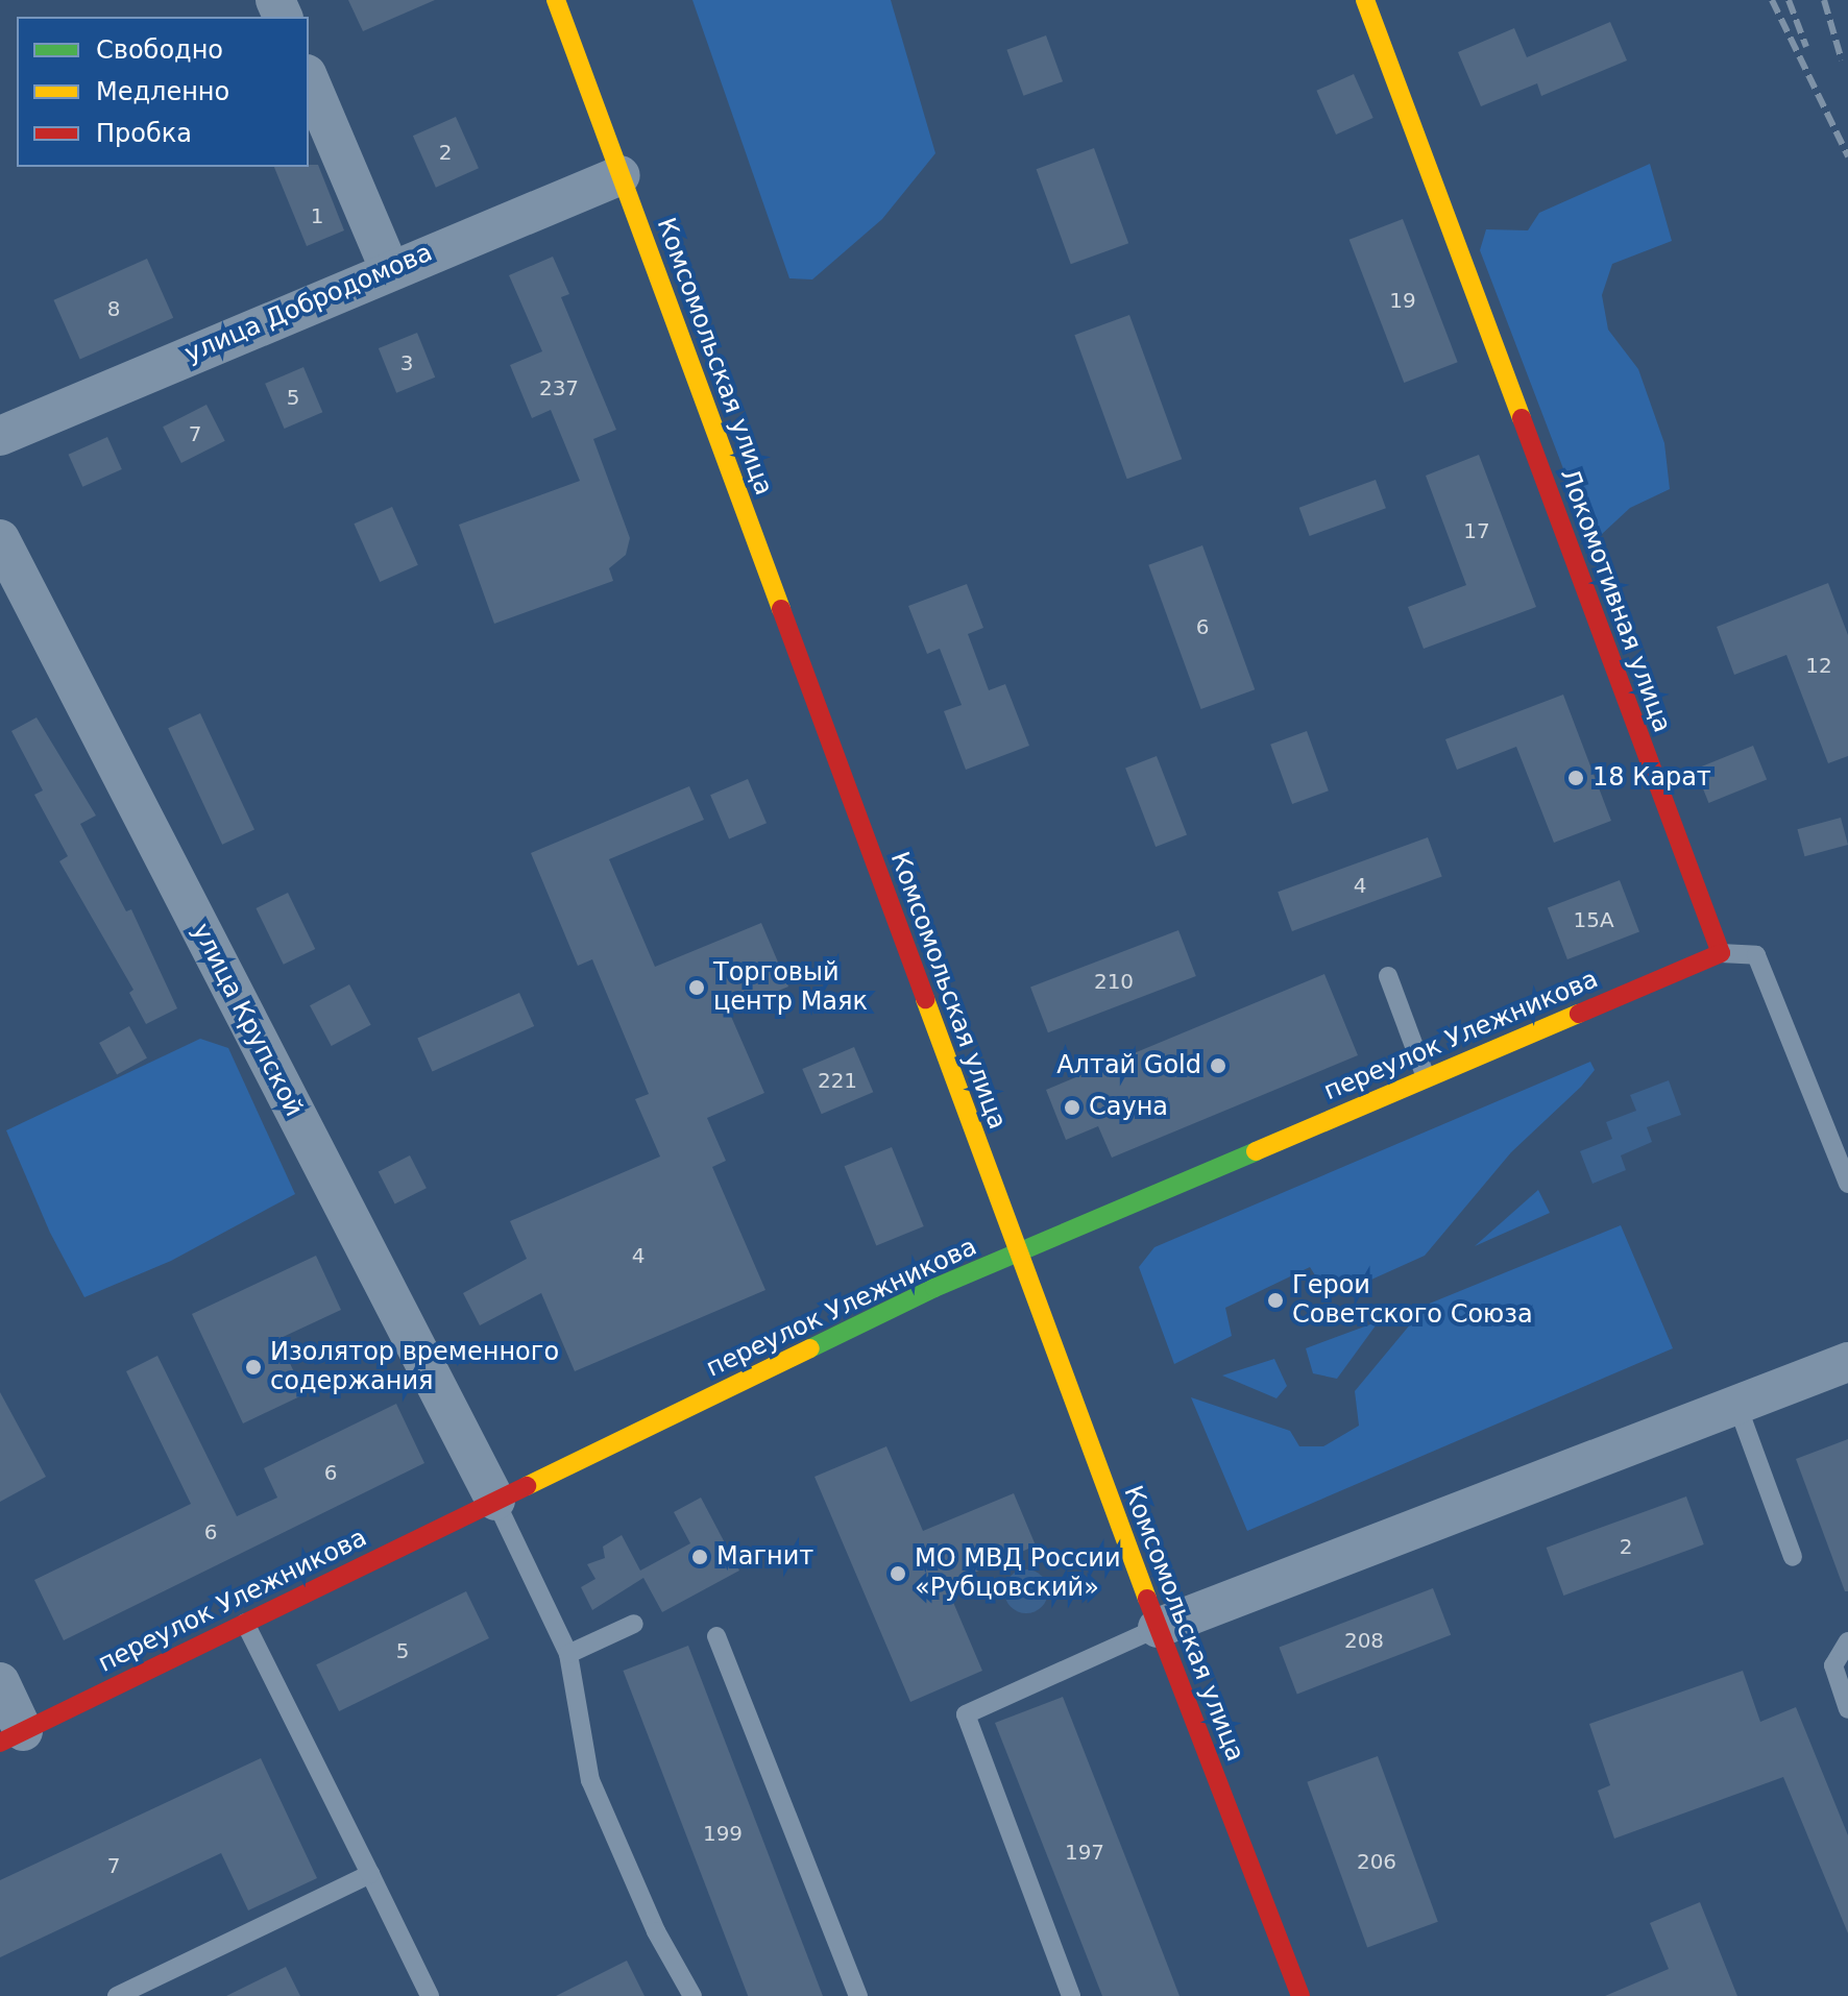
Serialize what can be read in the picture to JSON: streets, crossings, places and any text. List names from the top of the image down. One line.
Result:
{"streets":{"main road":["Комсомольская улица","Локомотивная улица","переулок Улежникова"],"street":["улица Добродомова","улица Крупской"]},"crossings":[["улица Добродомова","Комсомольская улица"],["Комсомольская улица","переулок Улежникова"],["Локомотивная улица","переулок Улежникова"],["улица Крупской","переулок Улежникова"]],"places":["18 Карат","Торговый центр Маяк","Алтай Gold","Сауна","Герои Советского Союза","Изолятор временного содержания","Магнит","МО МВД России «Рубцовский»"],"house_numbers":["2","1","19","8","3","237","5","7","17","6","12","4","15А","210","221","4","6","6","2","208","5","199","197","206","7"],"legend":["Свободно","Медленно","Пробка"]}
